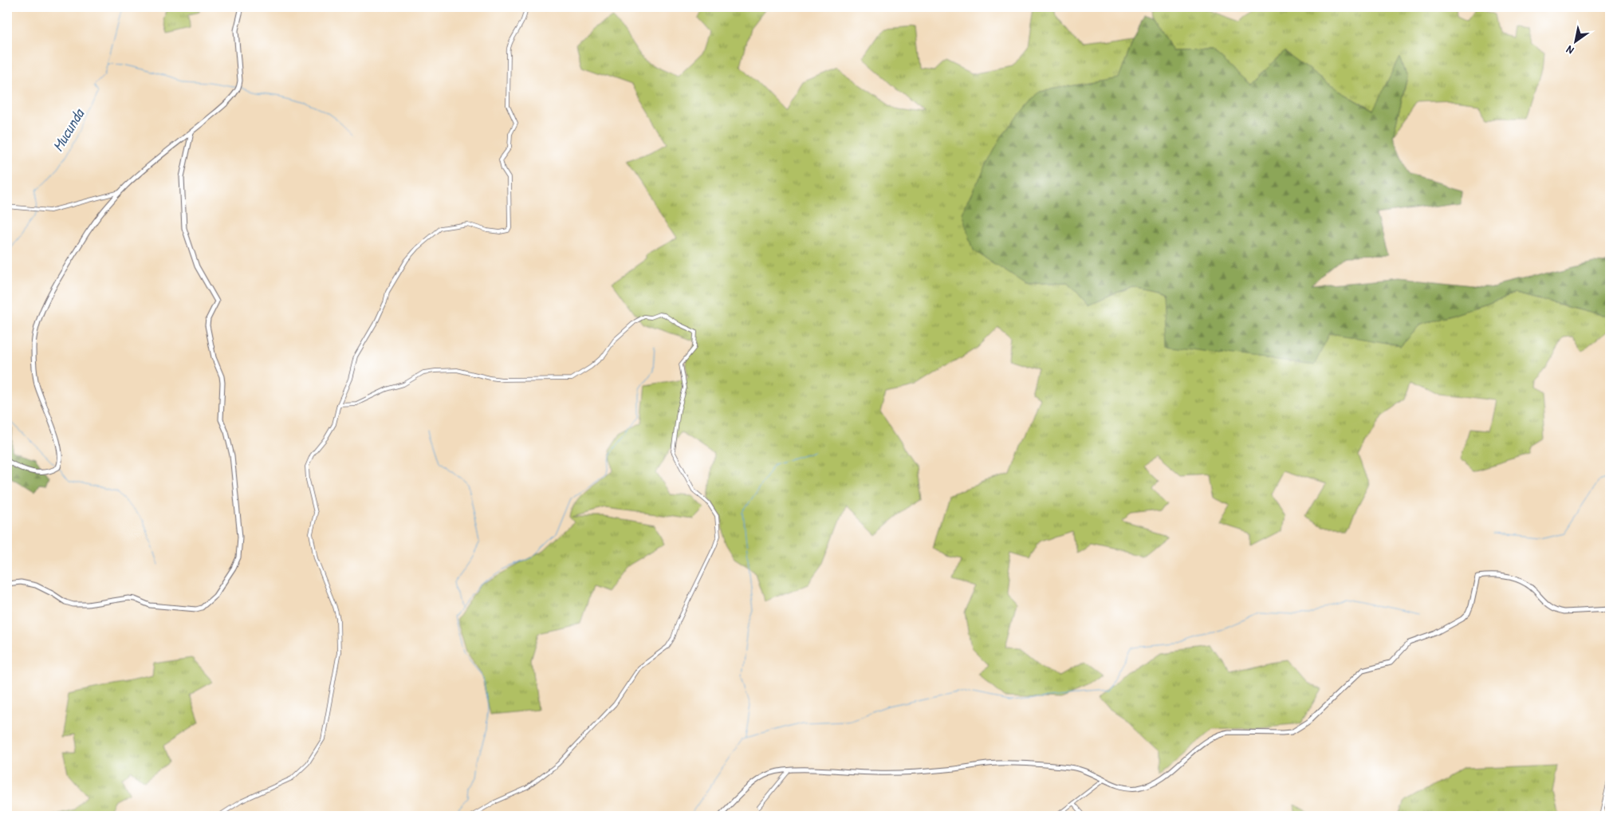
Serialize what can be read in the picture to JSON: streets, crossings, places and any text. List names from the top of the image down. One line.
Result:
{"water":["Mucunda"],"north":"bottom left"}
